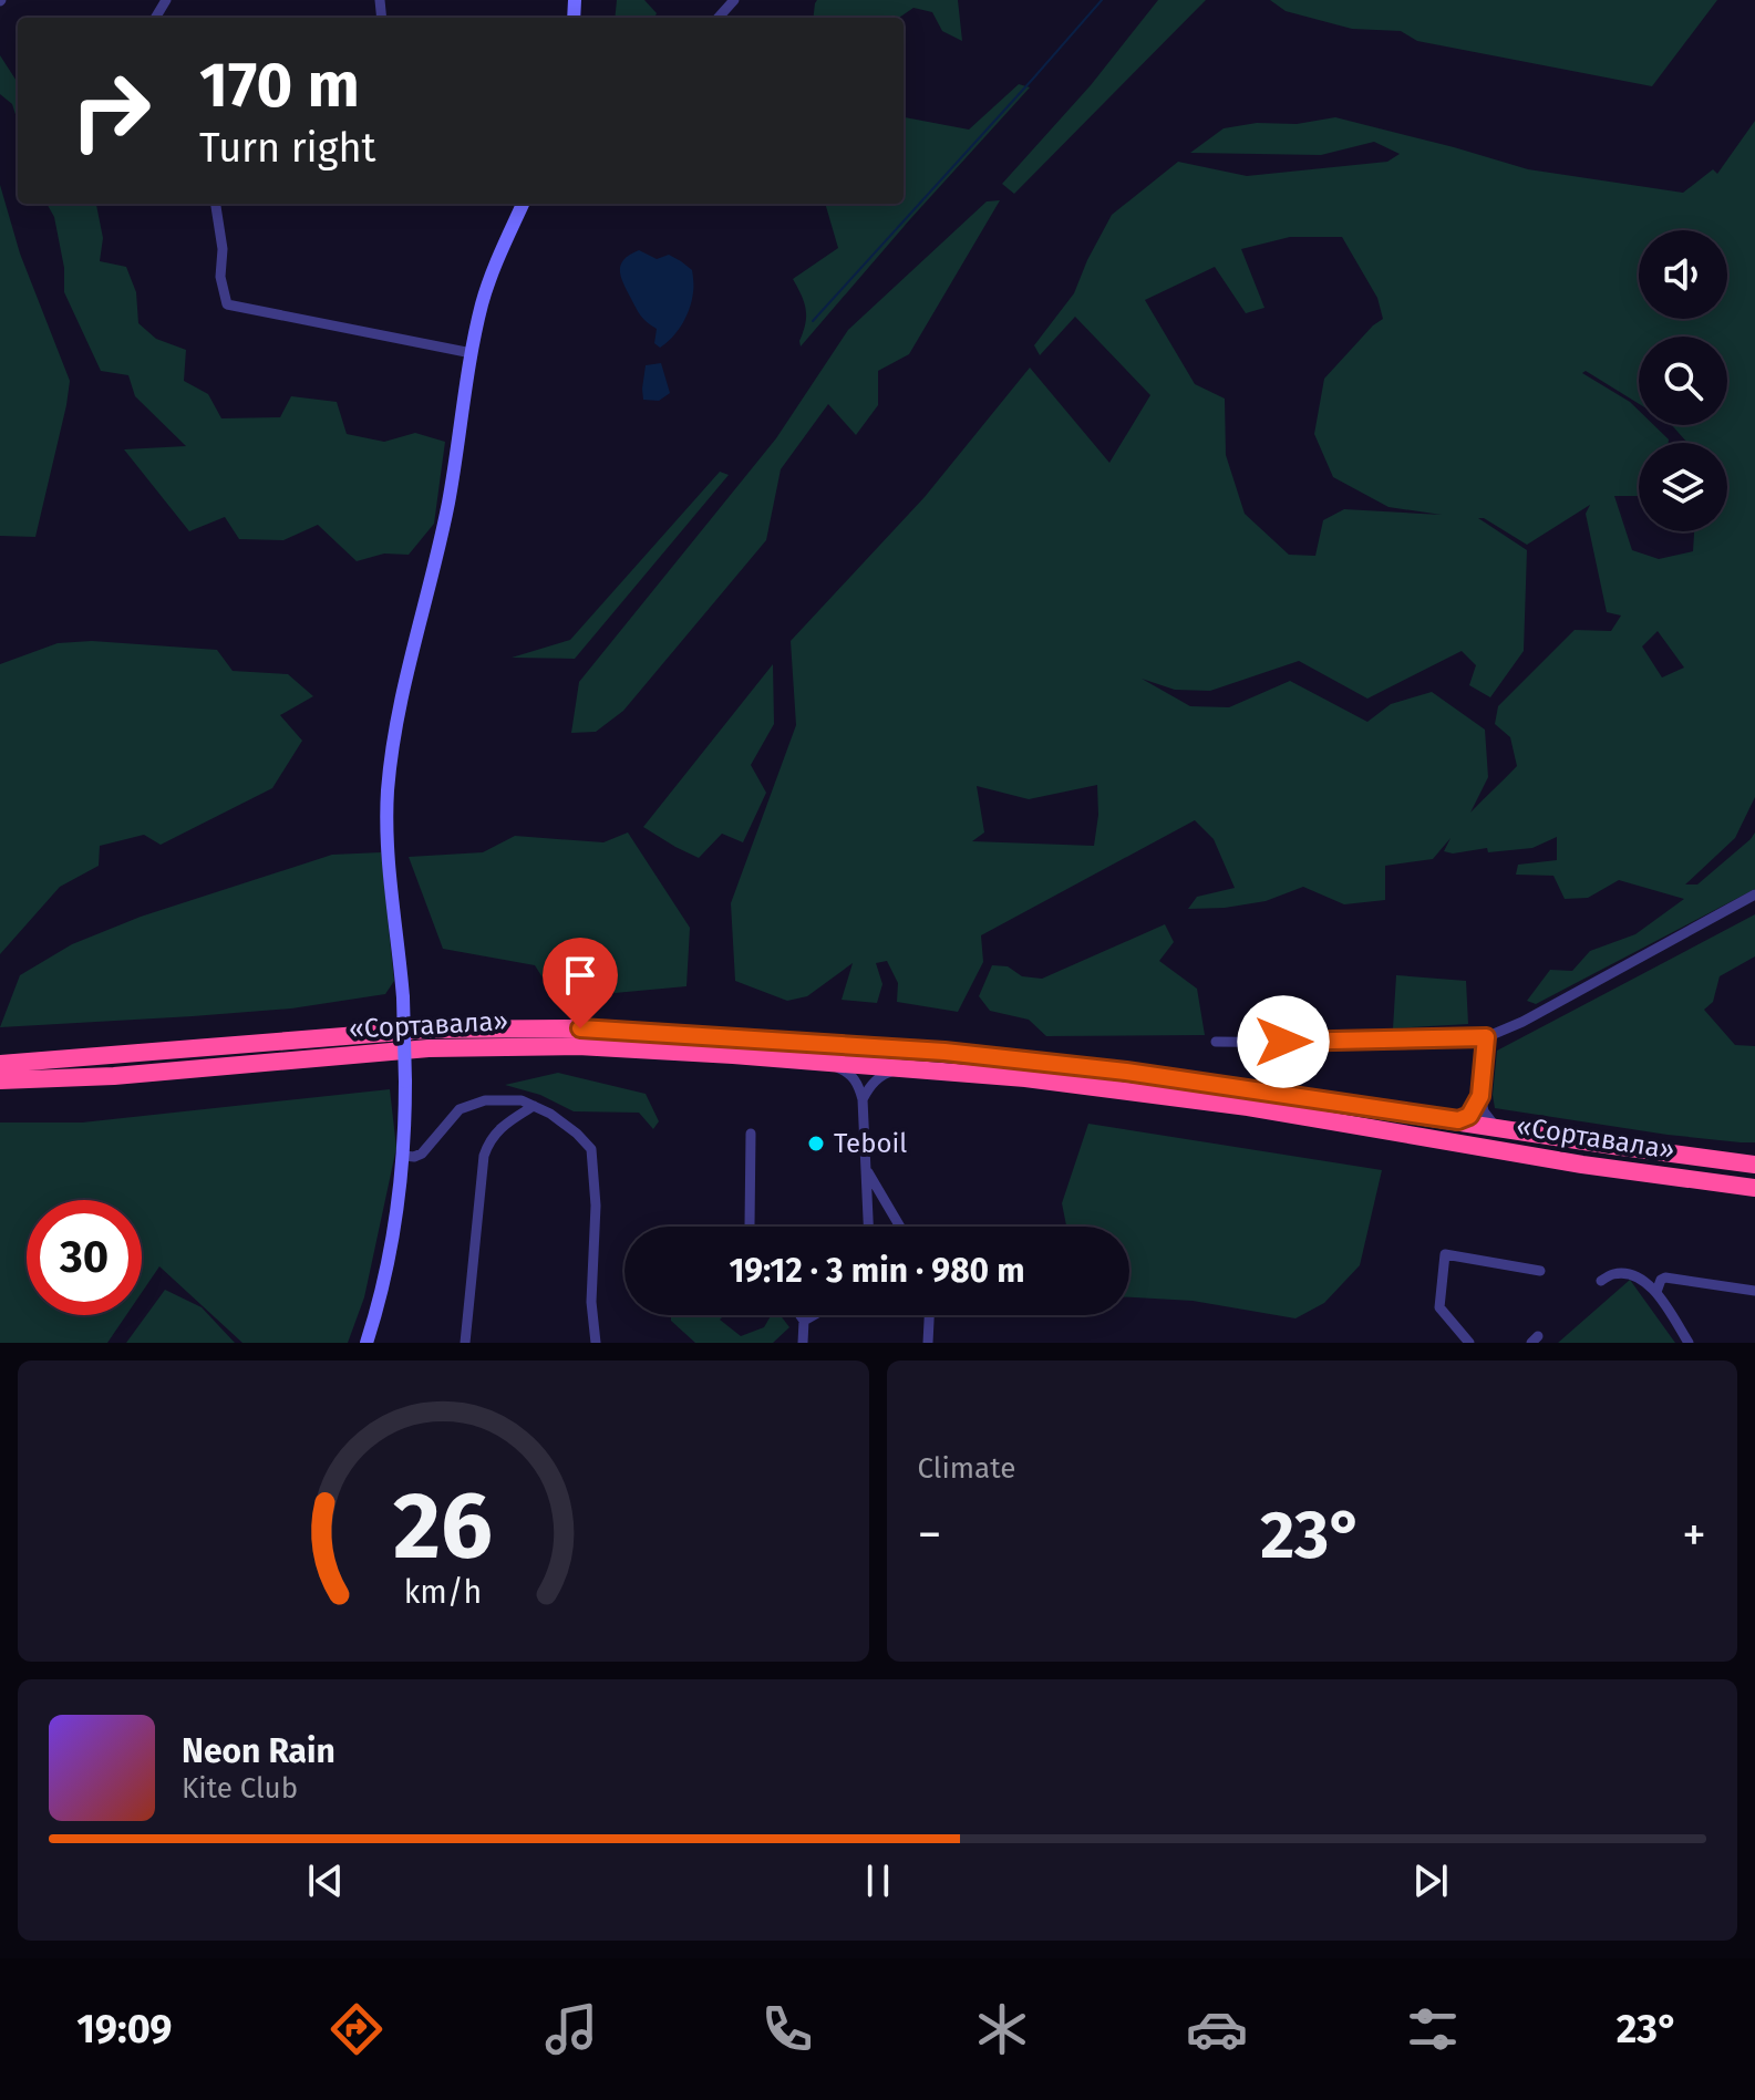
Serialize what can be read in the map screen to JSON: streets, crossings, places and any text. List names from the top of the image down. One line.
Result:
{"streets":{"highway":["«Сортавала»"]},"places":["Teboil"],"page":{"turn":["170 m","Turn right"],"limit":"30","trip":"19:12 · 3 min · 980 m","tile":"Climate","heat":["−","23°","+"],"song":["Neon Rain","Kite Club"],"tabs":["19:09","23°"],"gauge":["26","km/h"]}}
